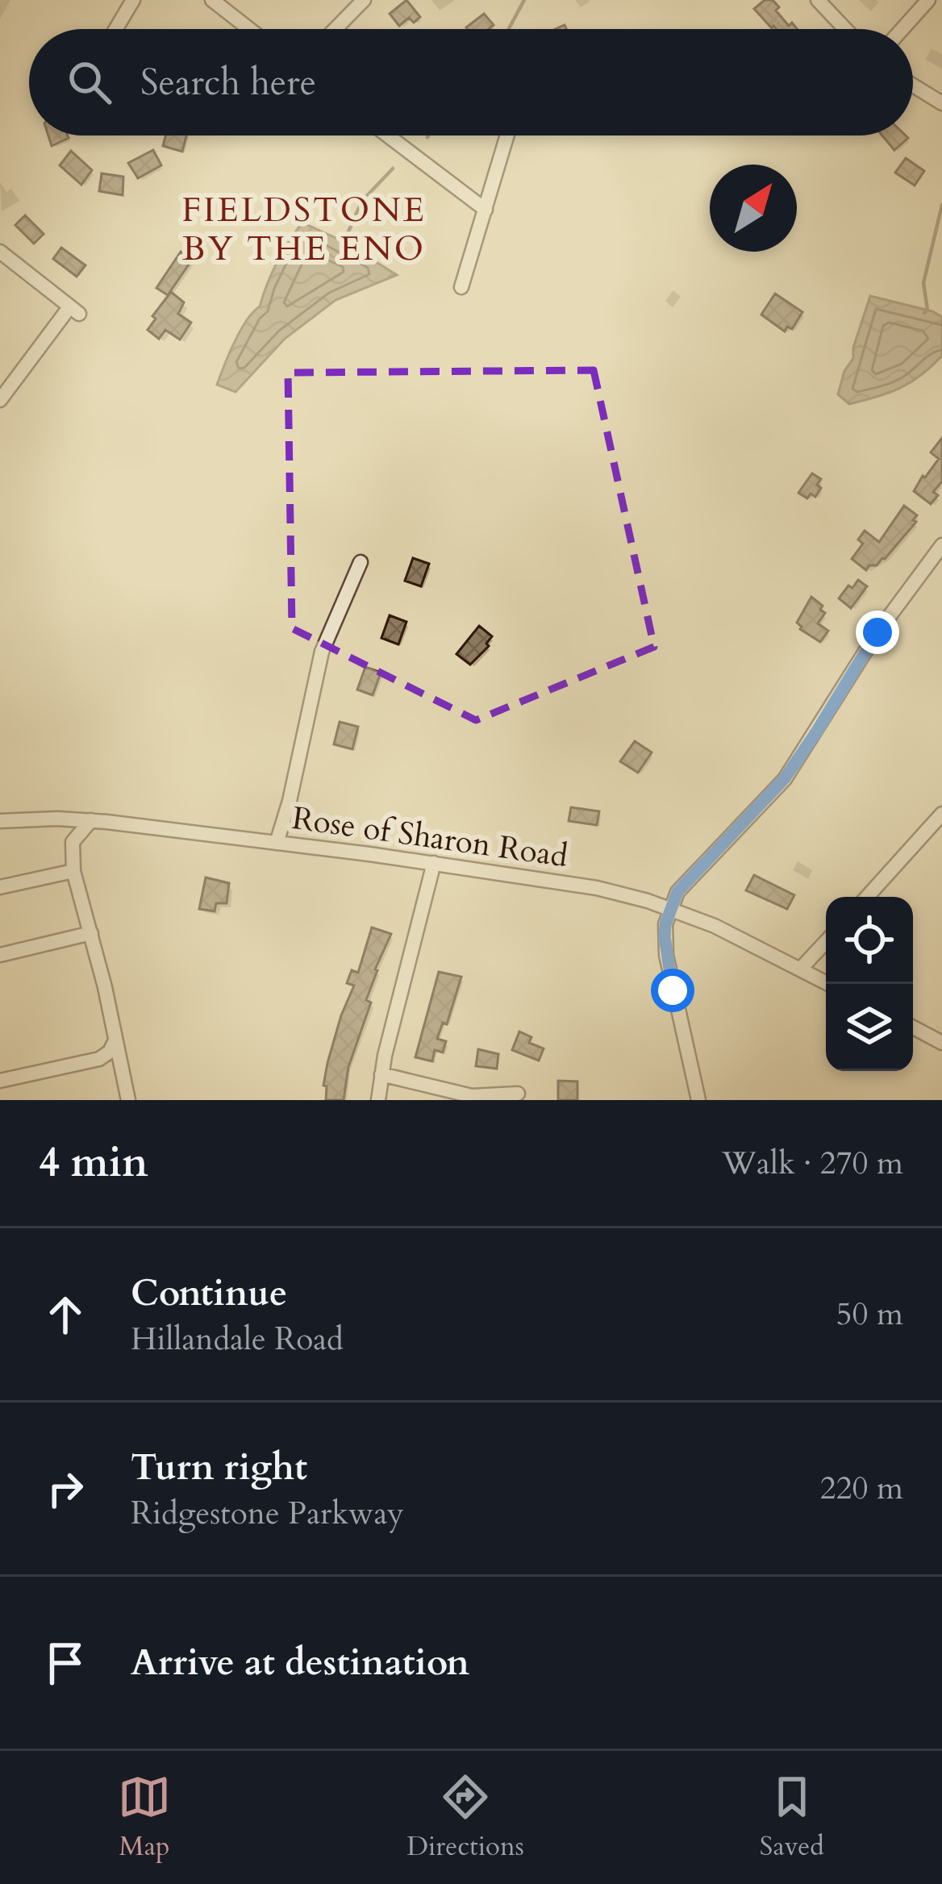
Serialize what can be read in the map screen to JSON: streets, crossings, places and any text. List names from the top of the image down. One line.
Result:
{"streets":{"street":["Rose of Sharon Road"]},"districts":["FIELDSTONE BY THE ENO"],"north":"top right","page":{"search":"Search here","heading":["4 min","Walk · 270 m"],"list":[["Continue","Hillandale Road","50 m"],["Turn right","Ridgestone Parkway","220 m"],"Arrive at destination"],"nav":["Map","Directions","Saved"]}}
